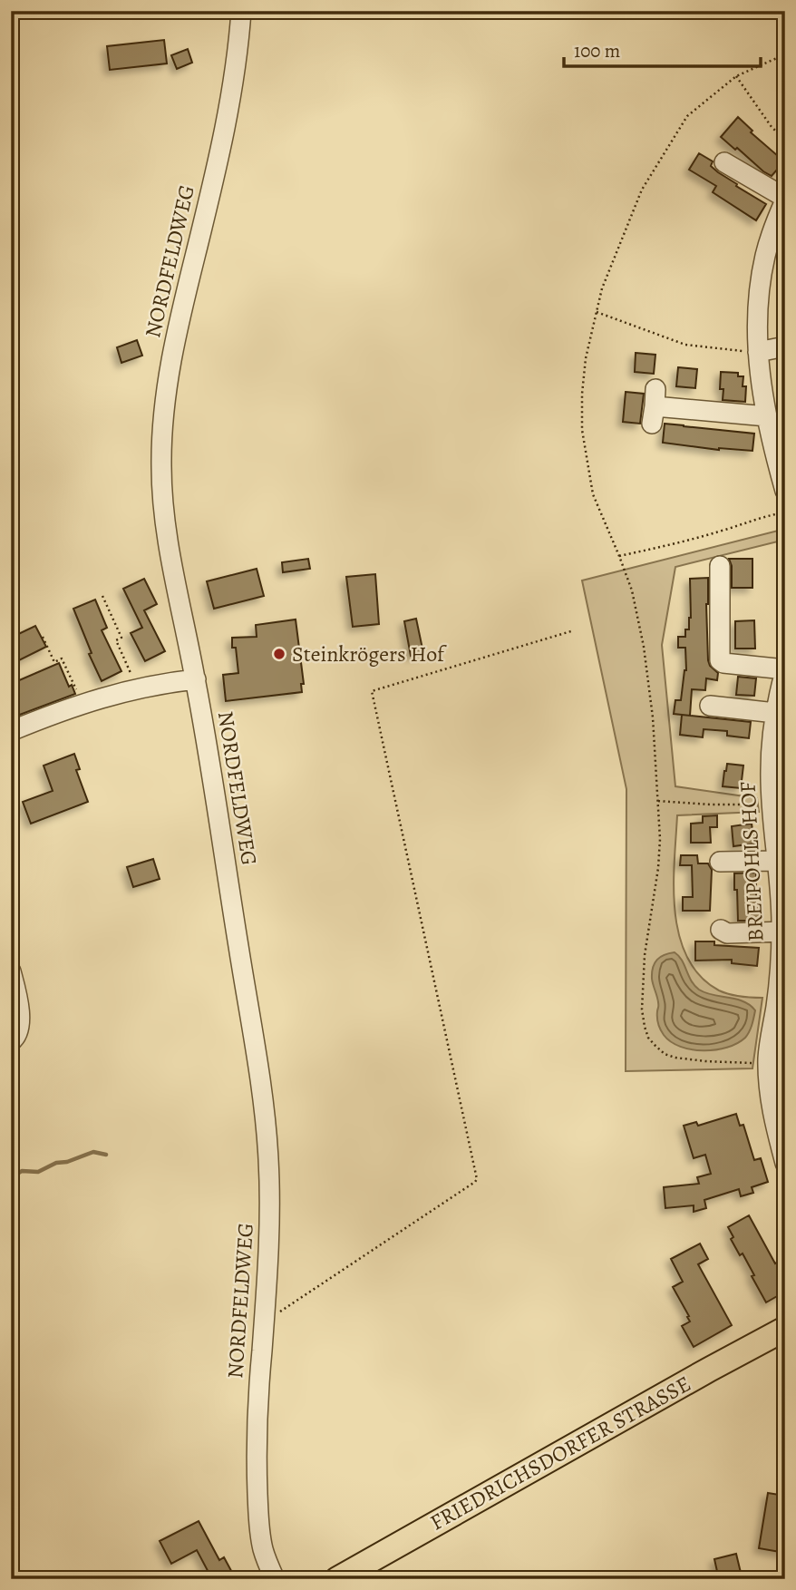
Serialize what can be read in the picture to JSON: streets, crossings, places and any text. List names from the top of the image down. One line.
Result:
{"streets":{"main road":["FRIEDRICHSDORFER STRASSE"],"street":["NORDFELDWEG","BREIPOHLS HOF"]},"places":["Steinkrögers Hof"],"scale_bar":"100 m"}
